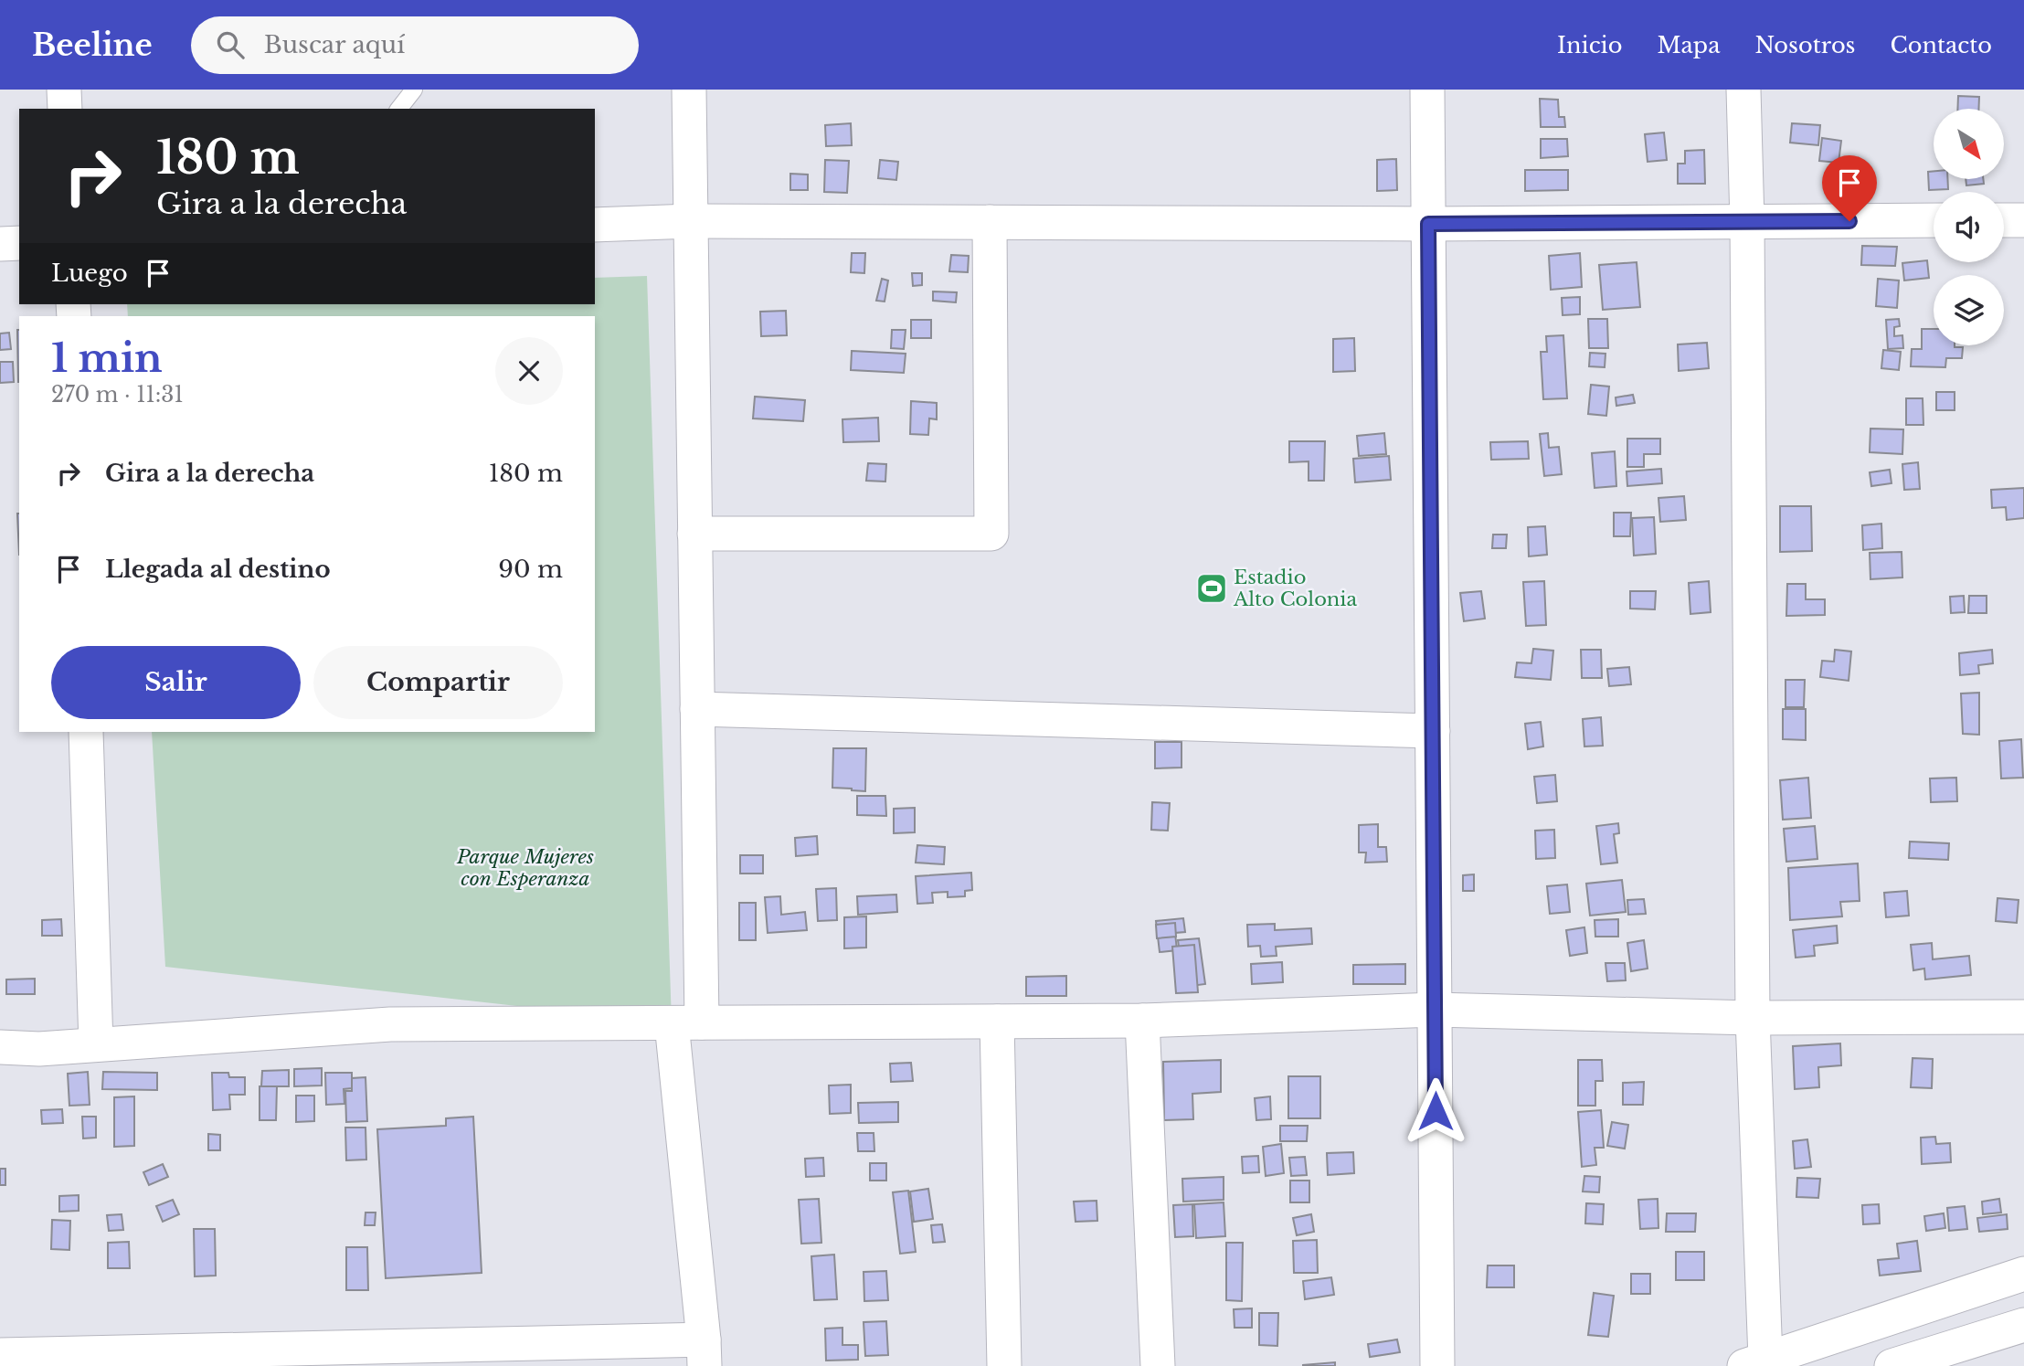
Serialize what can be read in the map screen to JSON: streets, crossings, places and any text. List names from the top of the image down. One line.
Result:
{"parks":["Parque Mujeres con Esperanza"],"places":{"sports":["Estadio Alto Colonia"]},"north":"bottom right","page":{"header":"Beeline","search":"Buscar aquí","nav":["Inicio","Mapa","Nosotros","Contacto"],"turn":["180 m","Gira a la derecha"],"then":"Luego","heading":["1 min","270 m · 11:31"],"list":[{"name":"Gira a la derecha","value":"180 m"},{"name":"Llegada al destino","value":"90 m"}],"buttons":["Salir","Compartir"]}}
